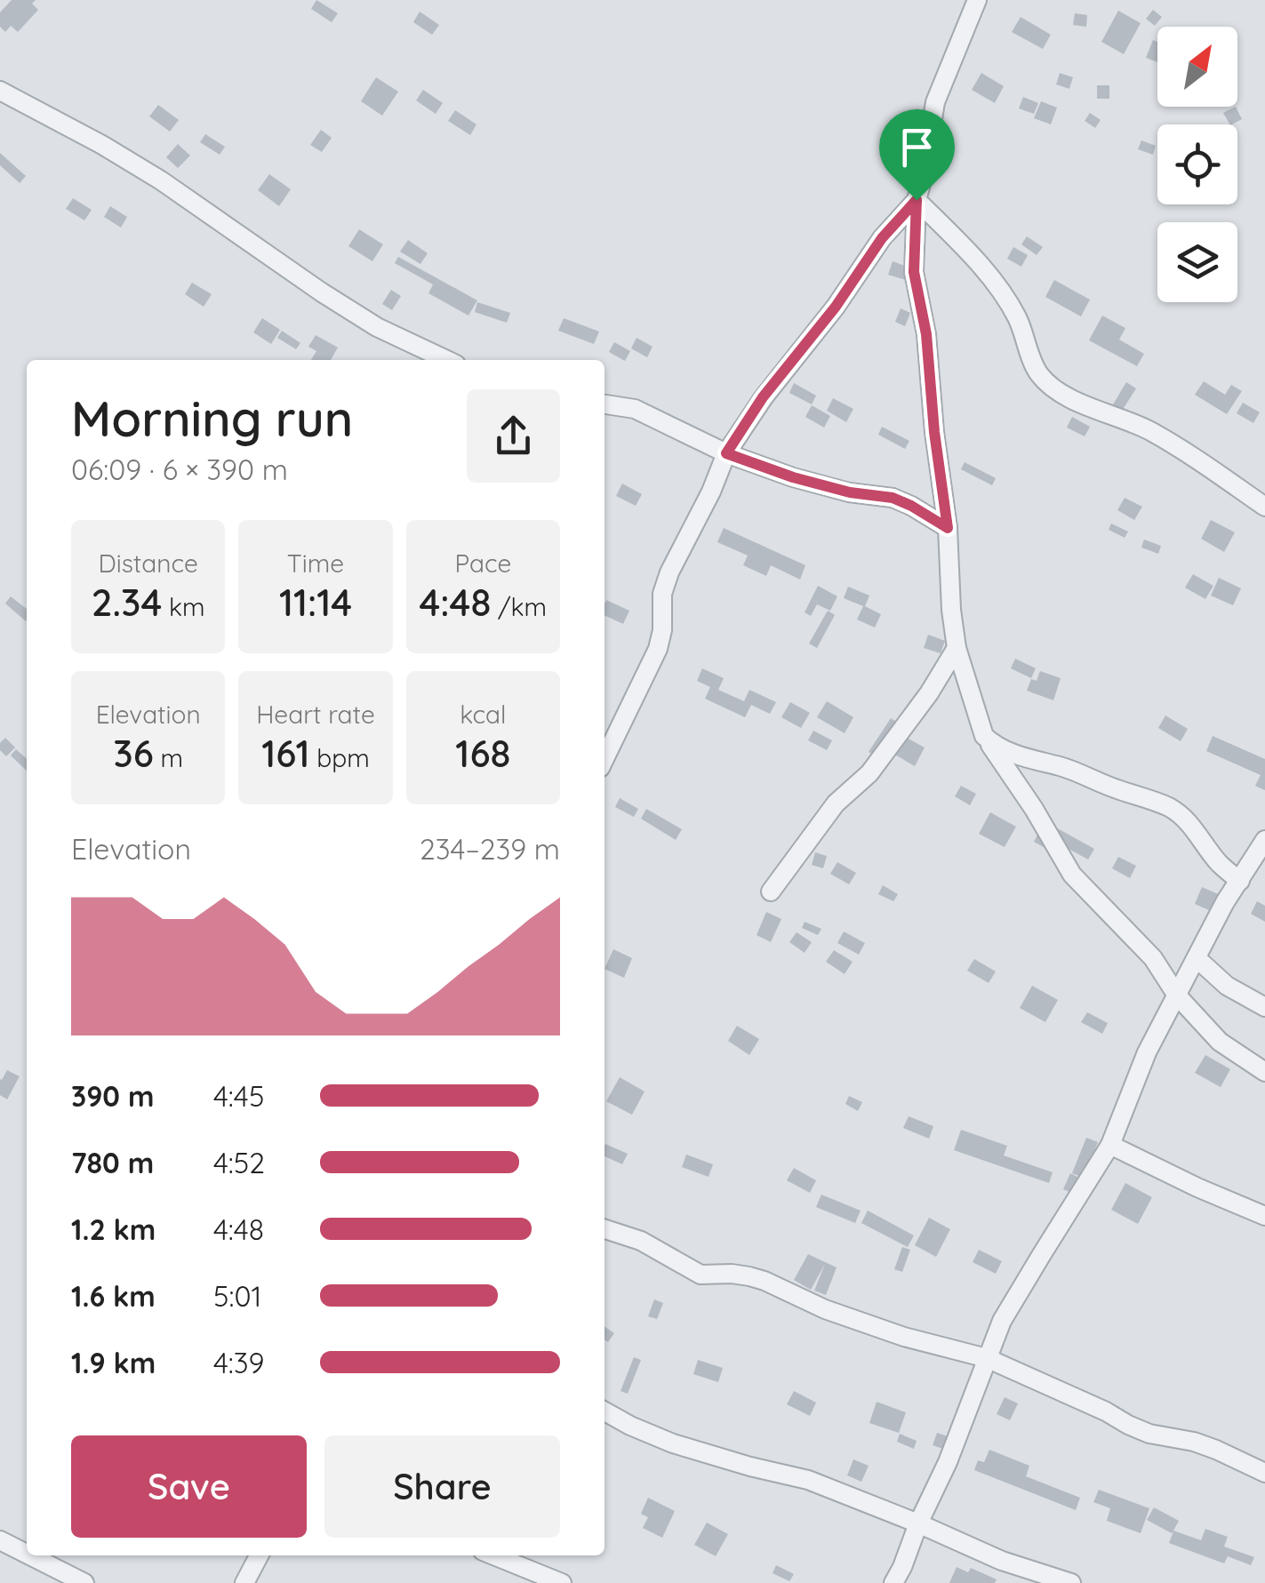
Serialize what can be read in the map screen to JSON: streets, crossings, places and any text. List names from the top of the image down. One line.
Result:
{"north":"top right","page":{"heading":["Morning run","06:09 · 6 × 390 m"],"stats":[["Distance","2.34 km"],["Time","11:14"],["Pace","4:48 /km"],["Elevation","36 m"],["Heart rate","161 bpm"],["kcal","168"]],"chart":["Elevation","234–239 m"],"list":[{"name":"390 m","note":"4:45"},{"name":"780 m","note":"4:52"},{"name":"1.2 km","note":"4:48"},{"name":"1.6 km","note":"5:01"},{"name":"1.9 km","note":"4:39"}],"buttons":["Save","Share"]}}
